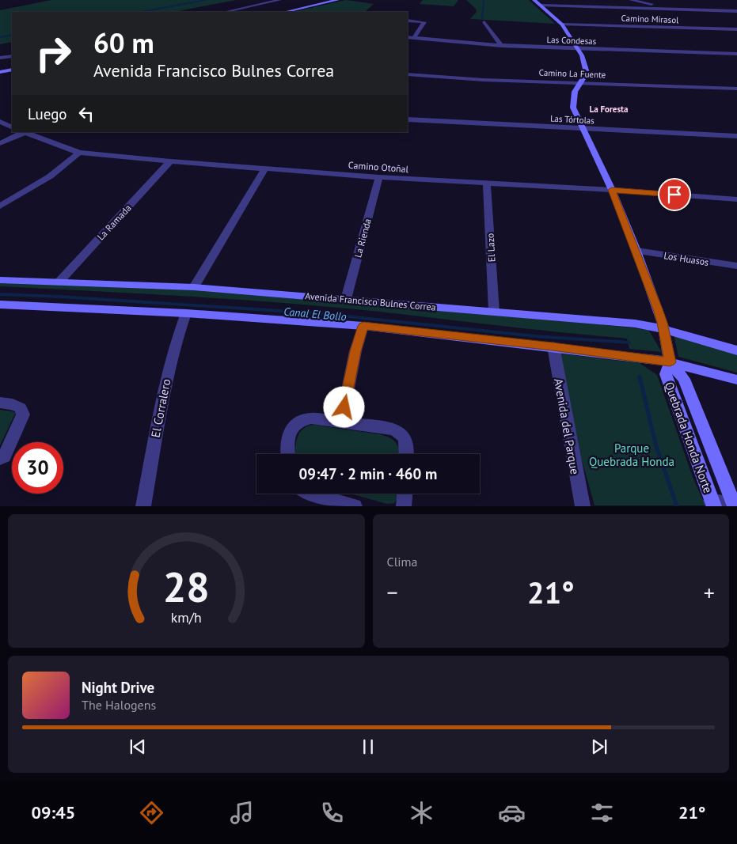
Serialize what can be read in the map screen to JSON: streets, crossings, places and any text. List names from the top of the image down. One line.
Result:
{"streets":{"street":["Camino Mirasol","Las Condesas","Camino La Fuente","Las Tórtolas","Camino Otoñal","La Ramada","La Rienda","El Lazo","Los Huasos","Avenida Francisco Bulnes Correa","El Corralero","Avenida del Parque","Quebrada Honda Norte"]},"crossings":[["Camino Otoñal","La Ramada"],["Camino Otoñal","La Rienda"],["Camino Otoñal","El Lazo"],["La Ramada","Avenida Francisco Bulnes Correa"],["La Rienda","Avenida Francisco Bulnes Correa"],["El Lazo","Avenida Francisco Bulnes Correa"]],"districts":["La Foresta"],"water":["Canal El Bollo"],"parks":["Parque Quebrada Honda"],"page":{"turn":["60 m","Avenida Francisco Bulnes Correa"],"then":"Luego","limit":"30","trip":"09:47 · 2 min · 460 m","tile":"Clima","heat":["−","21°","+"],"song":["Night Drive","The Halogens"],"tabs":["09:45","21°"],"gauge":["28","km/h"]}}
